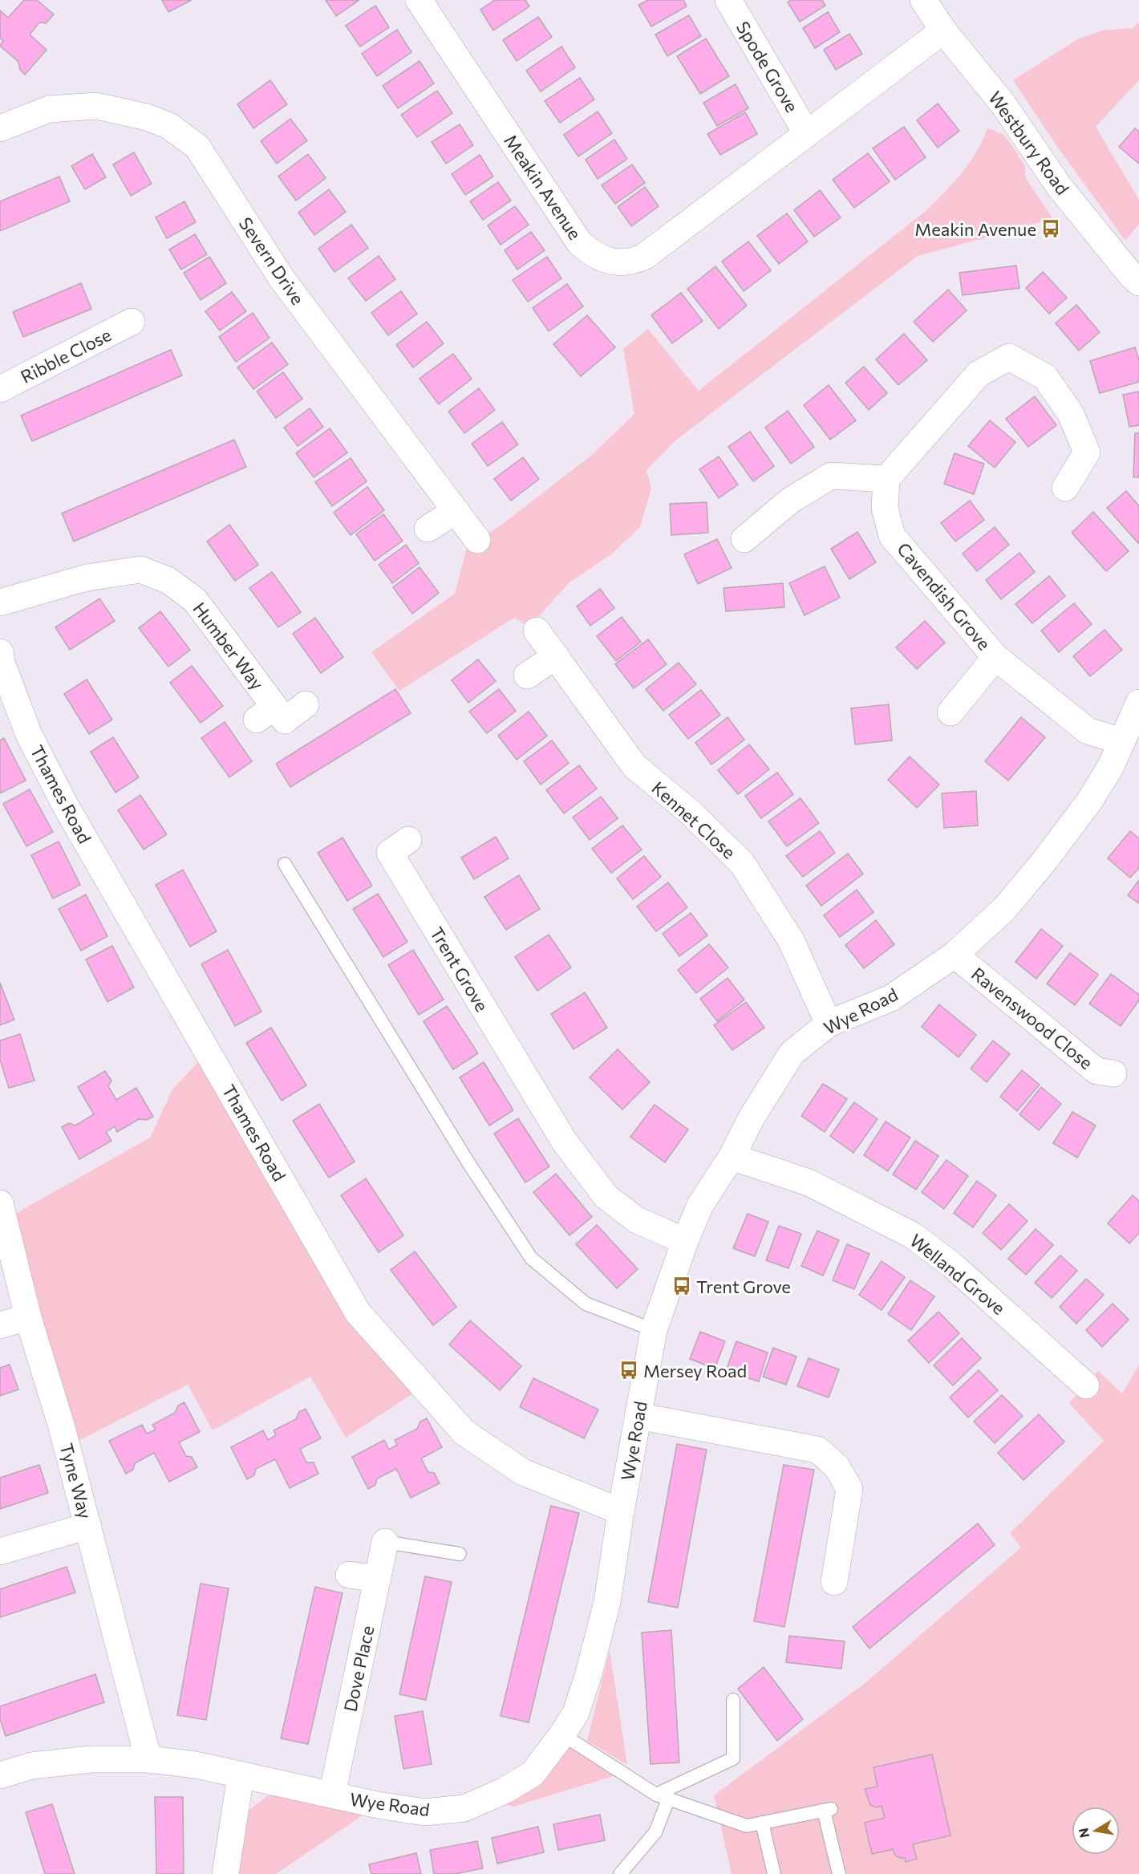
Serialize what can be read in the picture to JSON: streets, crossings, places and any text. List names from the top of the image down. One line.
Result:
{"streets":{"street":["Spode Grove","Westbury Road","Meakin Avenue","Severn Drive","Ribble Close","Cavendish Grove","Humber Way","Thames Road","Kennet Close","Trent Grove","Wye Road","Ravenswood Close","Welland Grove","Tyne Way","Dove Place"]},"crossings":[["Spode Grove","Meakin Avenue"],["Westbury Road","Meakin Avenue"],["Cavendish Grove","Wye Road"],["Thames Road","Wye Road"],["Kennet Close","Wye Road"],["Trent Grove","Wye Road"],["Wye Road","Ravenswood Close"],["Wye Road","Welland Grove"],["Wye Road","Tyne Way"],["Wye Road","Dove Place"]],"places":{"bus stop":["Meakin Avenue","Trent Grove","Mersey Road"]},"north":"left"}
